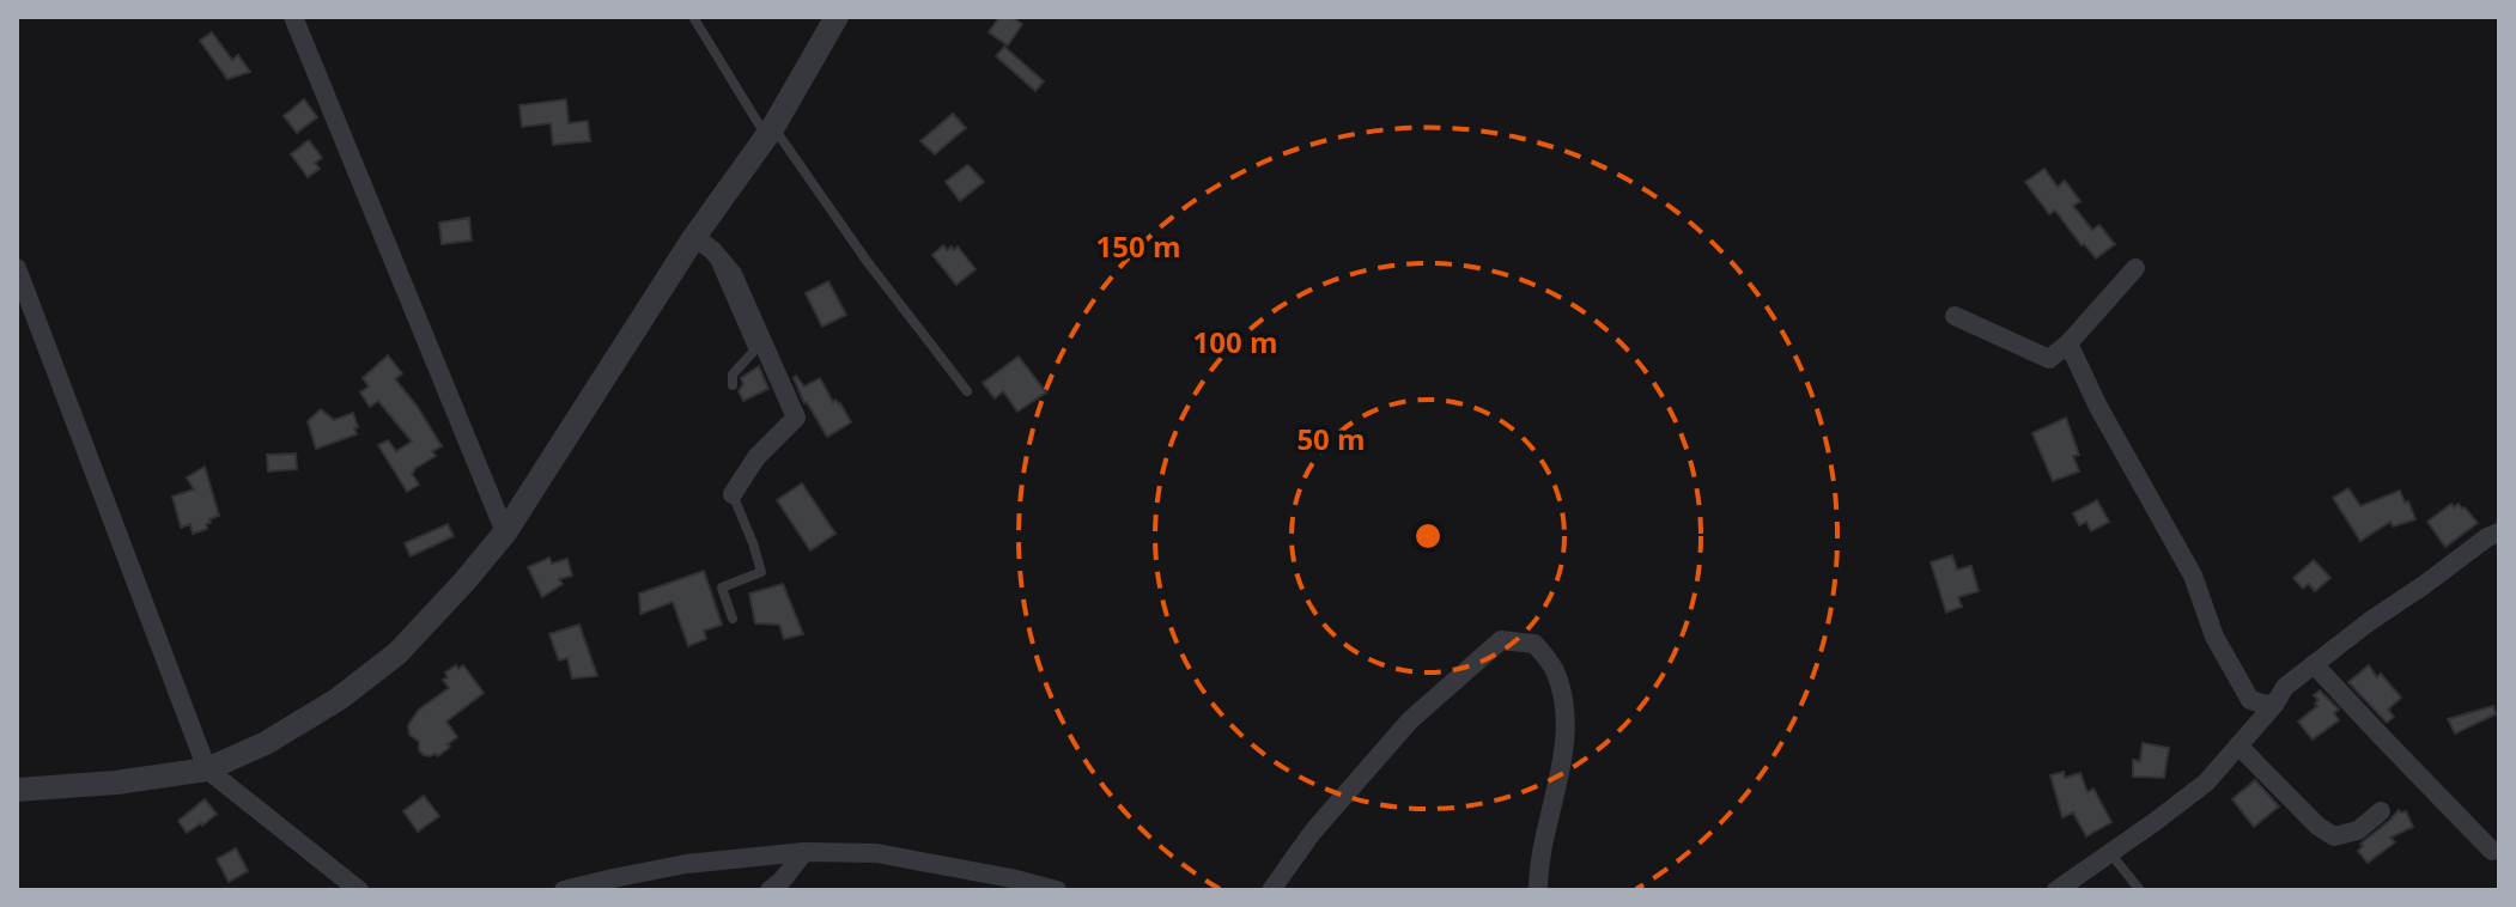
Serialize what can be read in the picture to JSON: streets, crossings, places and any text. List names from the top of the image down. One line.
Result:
{"rings":["150 m","100 m","50 m"]}
